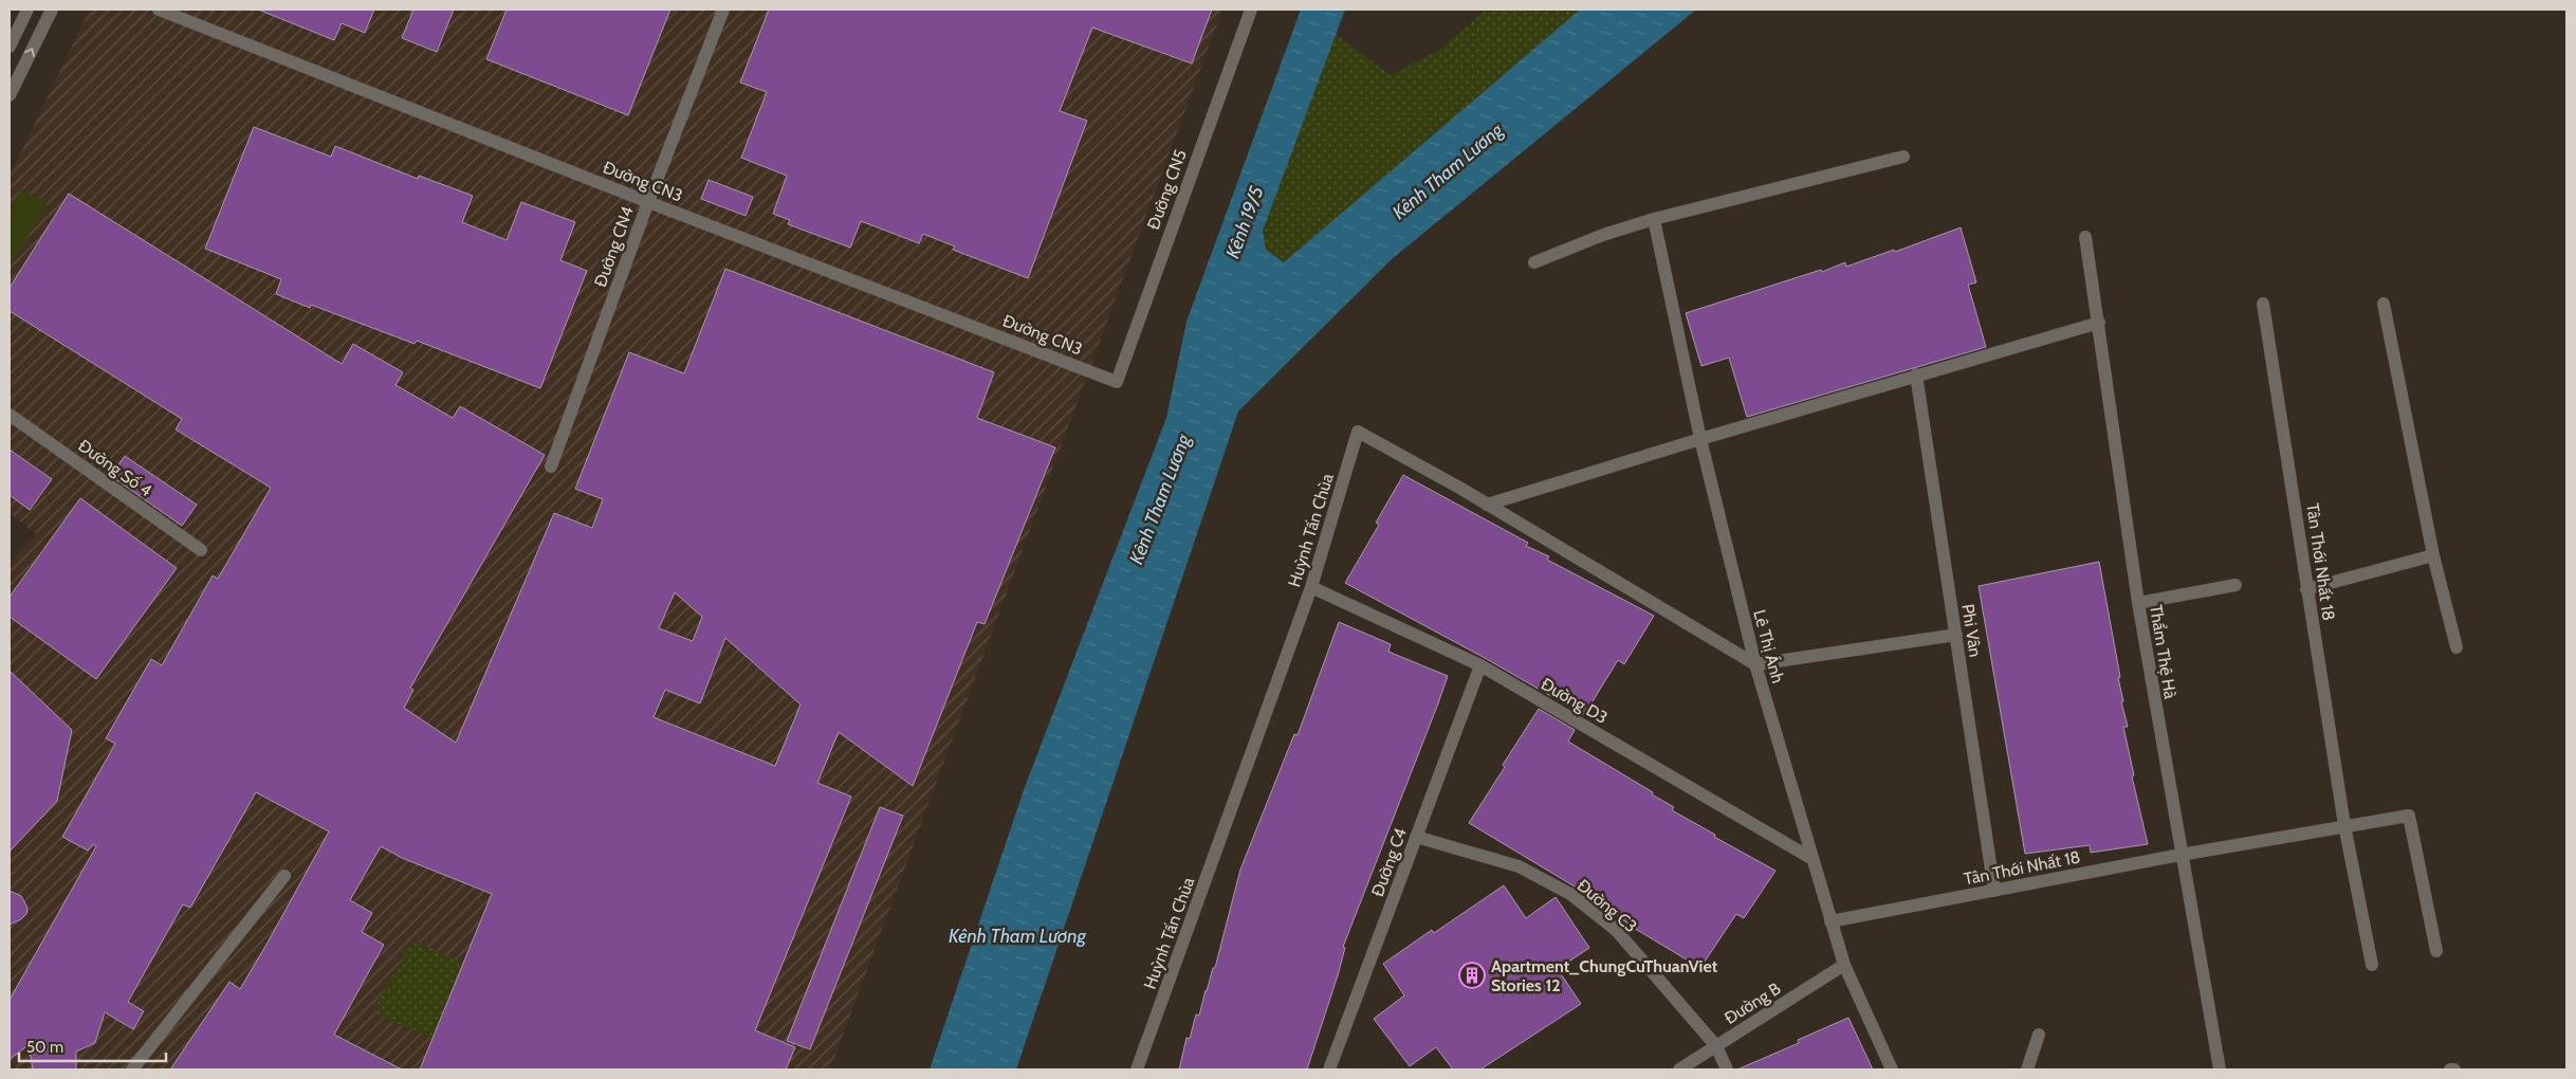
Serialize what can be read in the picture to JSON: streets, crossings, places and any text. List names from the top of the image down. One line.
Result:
{"streets":{"street":["Đường CN3","Đường CN5","Đường CN4","Đường Số 4","Huỳnh Tấn Chùa","Tân Thới Nhất 18","Phi Vân","Lê Thị Ánh","Thẩm Thệ Hà","Đường D3","Đường C4","Đường C3","Đường B"]},"crossings":[["Đường CN3","Đường CN5"],["Đường CN3","Đường CN4"],["Huỳnh Tấn Chùa","Lê Thị Ánh"],["Huỳnh Tấn Chùa","Đường D3"],["Tân Thới Nhất 18","Phi Vân"],["Tân Thới Nhất 18","Lê Thị Ánh"],["Tân Thới Nhất 18","Thẩm Thệ Hà"],["Lê Thị Ánh","Đường D3"],["Lê Thị Ánh","Đường B"],["Đường D3","Đường C4"],["Đường C4","Đường C3"],["Đường C3","Đường B"]],"water":["Kênh Tham Lương","Kênh 19/5"],"places":{"building":["Apartment_ChungCuThuanViet Stories 12"]},"scale_bar":"50 m"}
